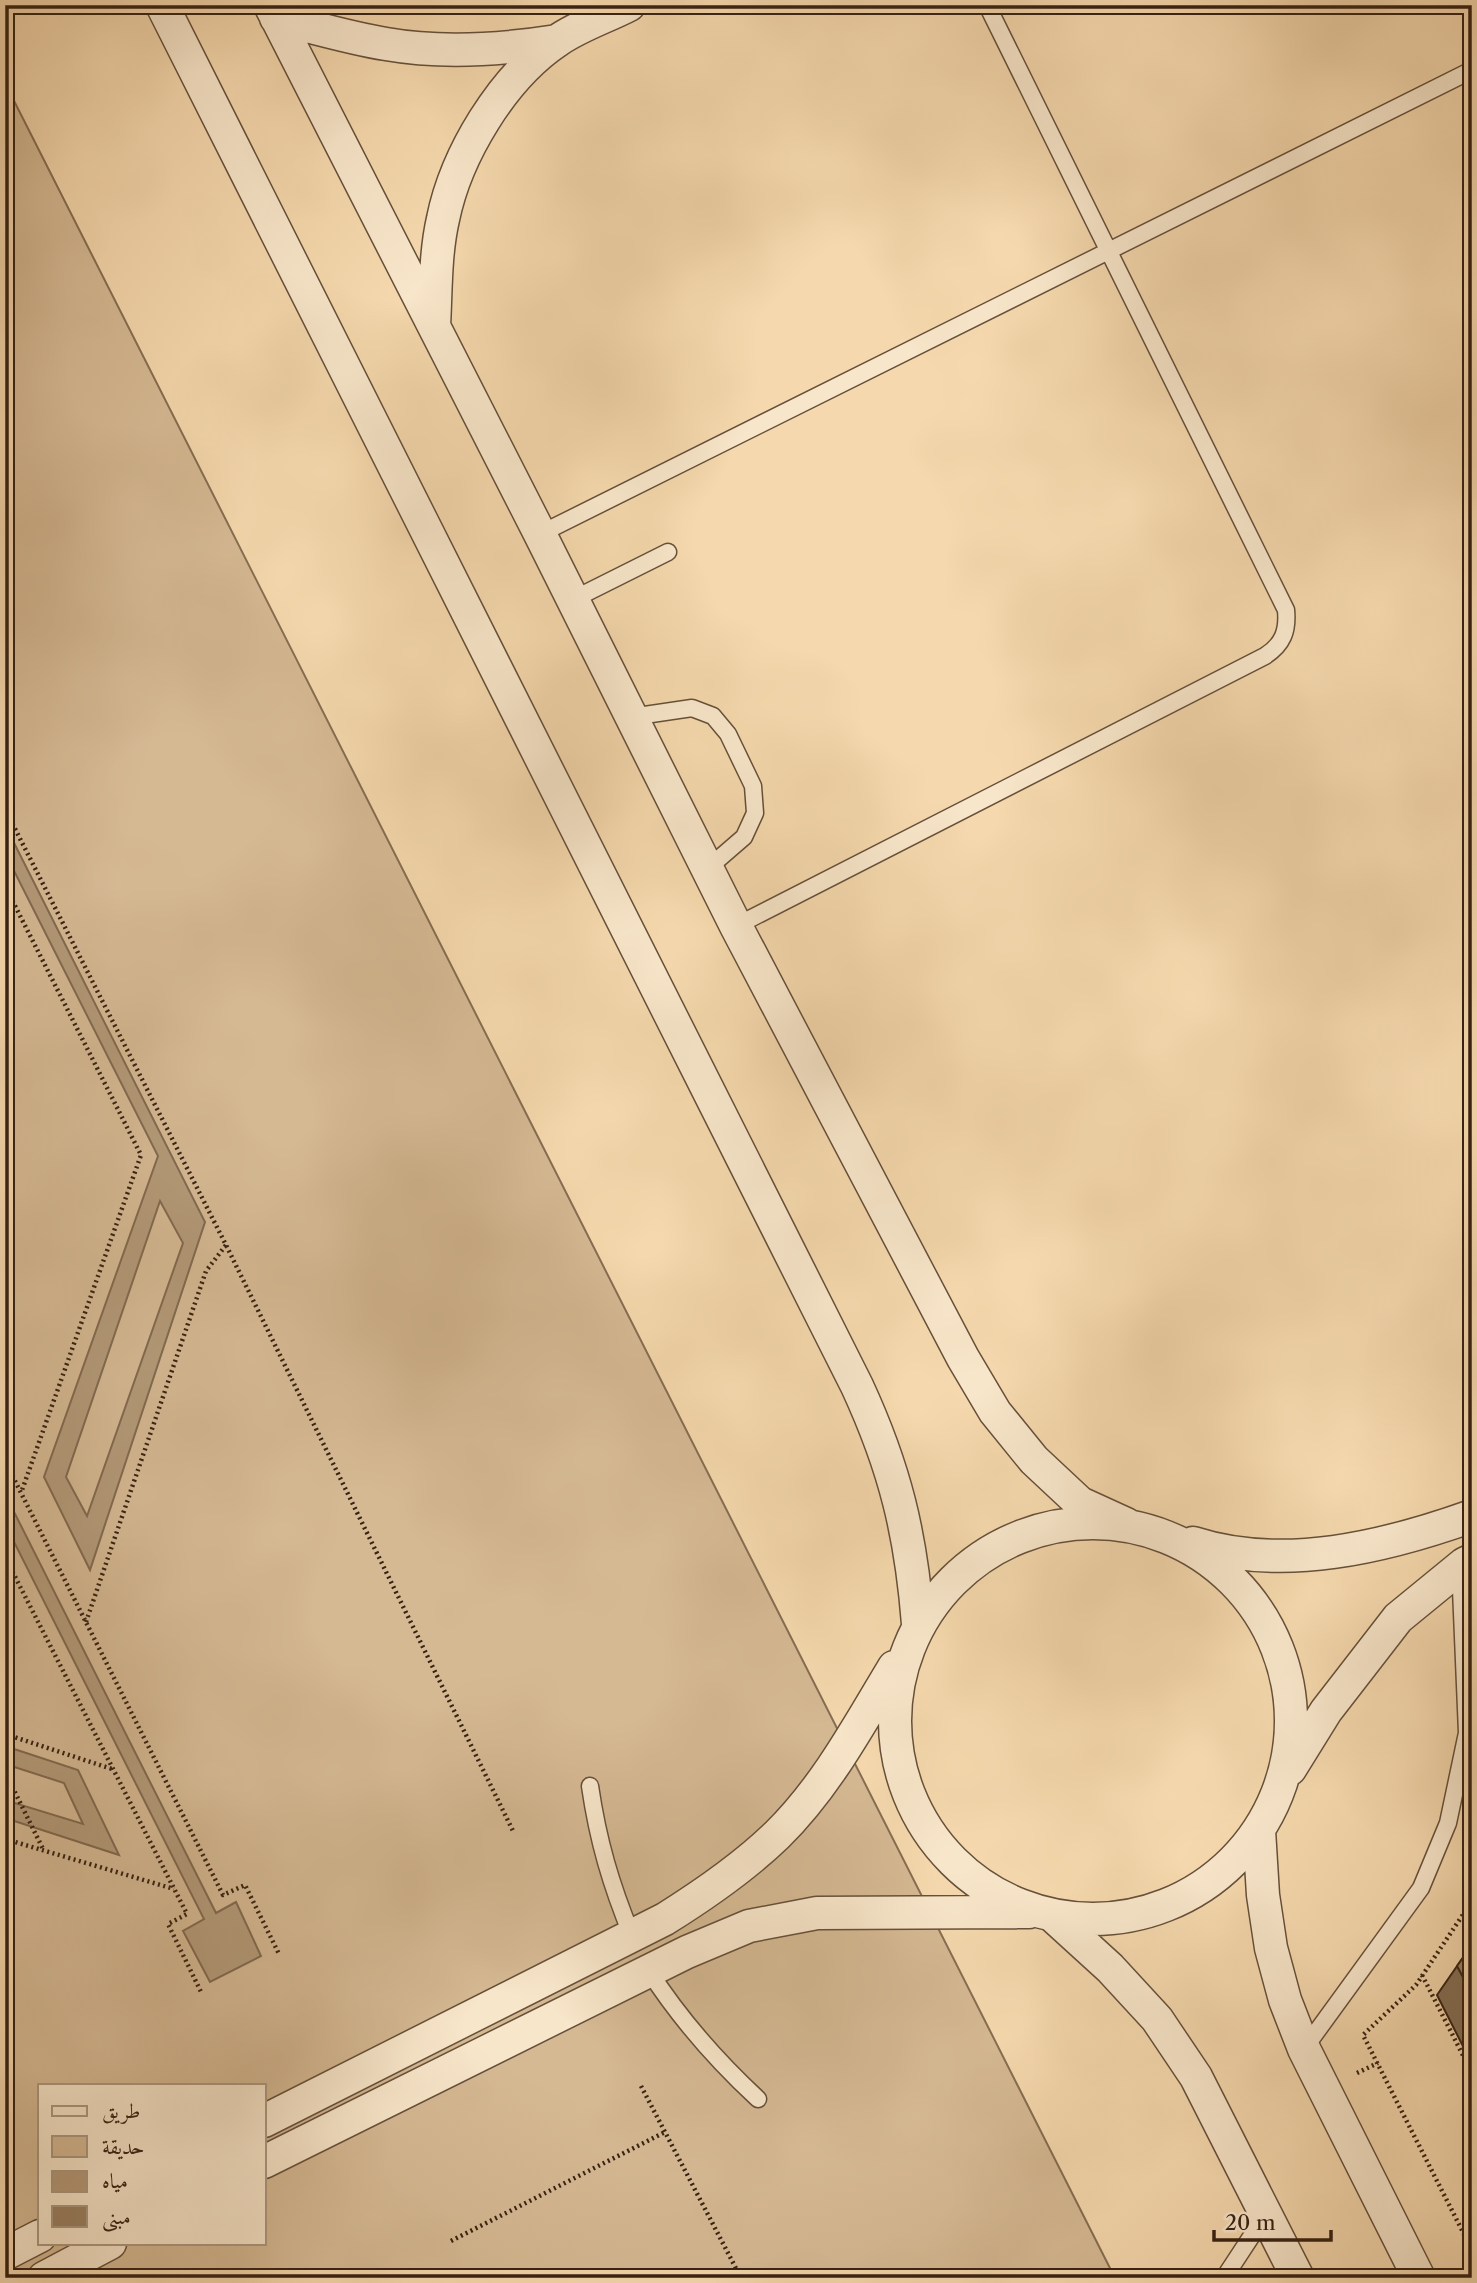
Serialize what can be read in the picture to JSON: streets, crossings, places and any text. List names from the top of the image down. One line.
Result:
{"legend":["طريق","حديقة","مياه","مبنى"],"scale_bar":"20 m"}
